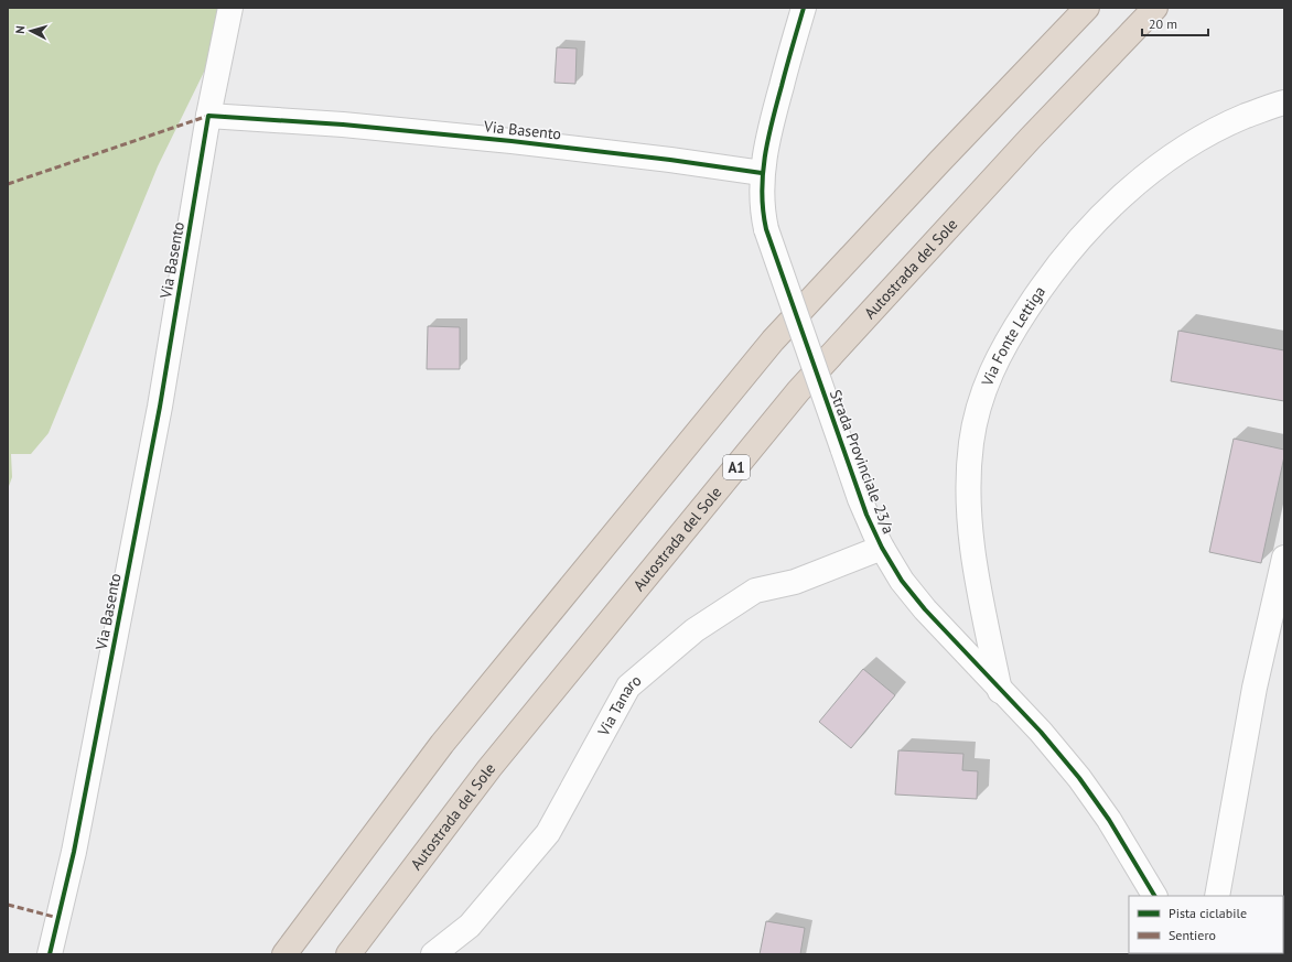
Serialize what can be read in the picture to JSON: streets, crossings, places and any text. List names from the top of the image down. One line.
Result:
{"streets":{"highway":["Autostrada del Sole","A1"],"street":["Via Basento","Via Fonte Lettiga","Strada Provinciale 23/a","Via Tanaro"]},"crossings":[["Via Basento","Strada Provinciale 23/a"],["Via Fonte Lettiga","Strada Provinciale 23/a"],["Strada Provinciale 23/a","Via Tanaro"]],"legend":["Pista ciclabile","Sentiero"],"scale_bar":"20 m","north":"left"}
